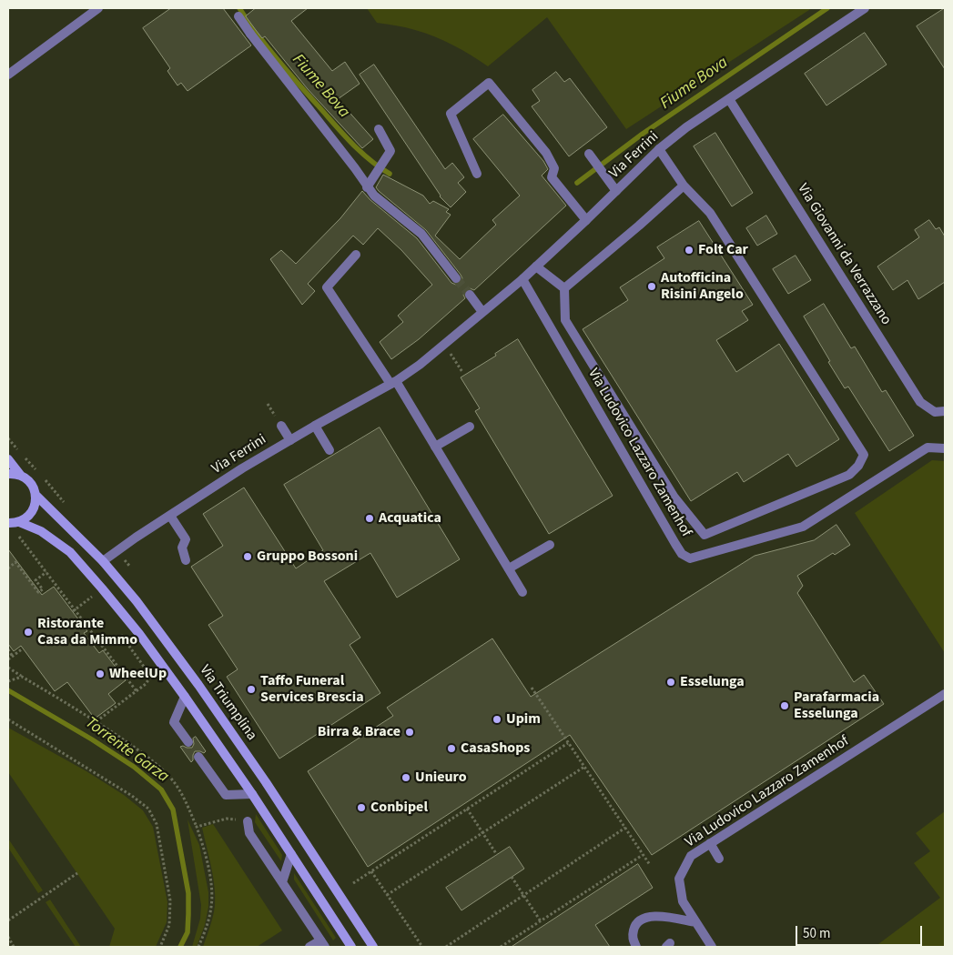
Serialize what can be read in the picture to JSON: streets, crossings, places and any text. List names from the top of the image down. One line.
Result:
{"streets":{"main road":["Via Triumplina"],"street":["Via Ferrini","Via Giovanni da Verrazzano","Via Ludovico Lazzaro Zamenhof"]},"crossings":[["Via Ferrini","Via Giovanni da Verrazzano"],["Via Ferrini","Via Ludovico Lazzaro Zamenhof"],["Via Ferrini","Via Triumplina"]],"water":["Fiume Bova","Torrente Garza"],"places":["Folt Car","Autofficina Risini Angelo","Acquatica","Gruppo Bossoni","Ristorante Casa da Mimmo","WheelUp","Esselunga","Taffo Funeral Services Brescia","Parafarmacia Esselunga","Upim","Birra & Brace","CasaShops","Unieuro","Conbipel"],"scale_bar":"50 m"}
